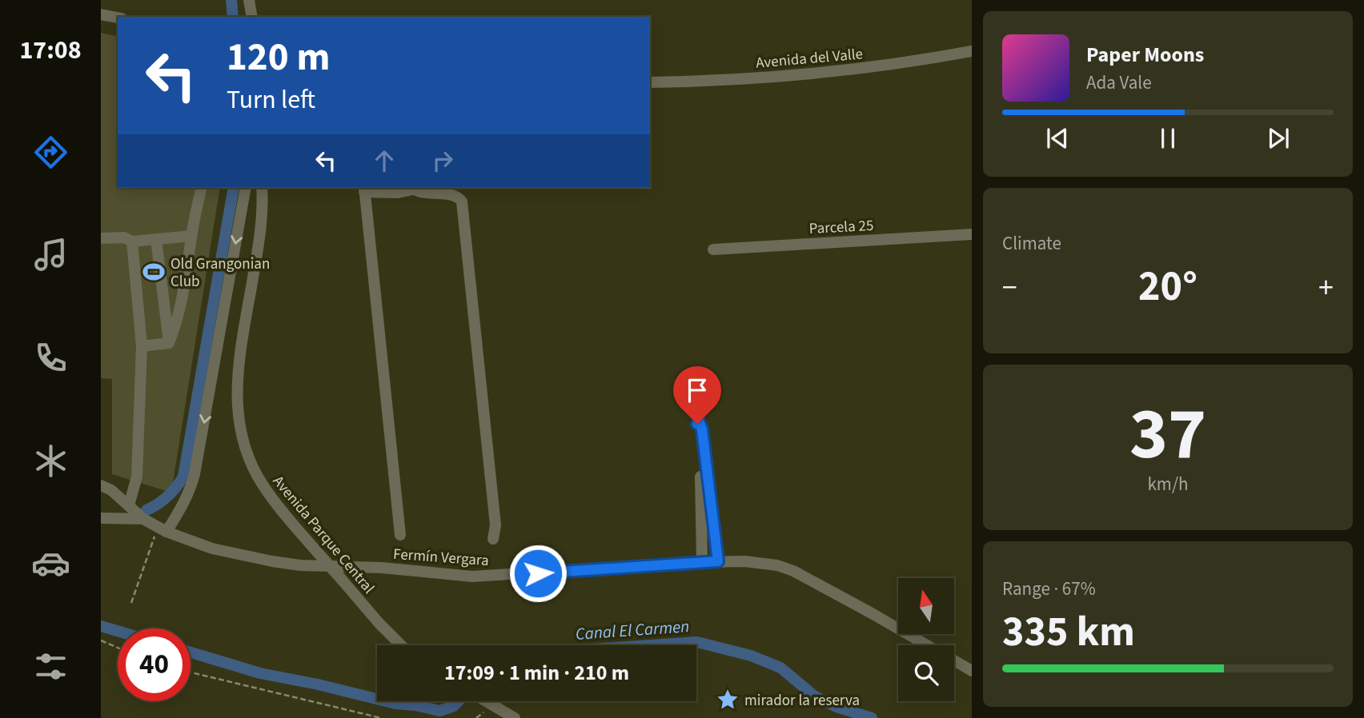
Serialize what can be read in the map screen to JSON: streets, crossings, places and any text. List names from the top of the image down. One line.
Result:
{"streets":{"street":["Avenida del Valle","Parcela 25","Avenida Parque Central","Fermín Vergara"]},"water":["Canal El Carmen"],"places":{"sports":["Old Grangonian Club"],"place":["mirador la reserva"]},"north":"top","page":{"tabs":"17:08","turn":["120 m","Turn left"],"song":["Paper Moons","Ada Vale"],"tile":["Climate",["37","km/h"],["Range · 67%","335 km"]],"heat":["−","20°","+"],"limit":"40","trip":"17:09 · 1 min · 210 m"}}
